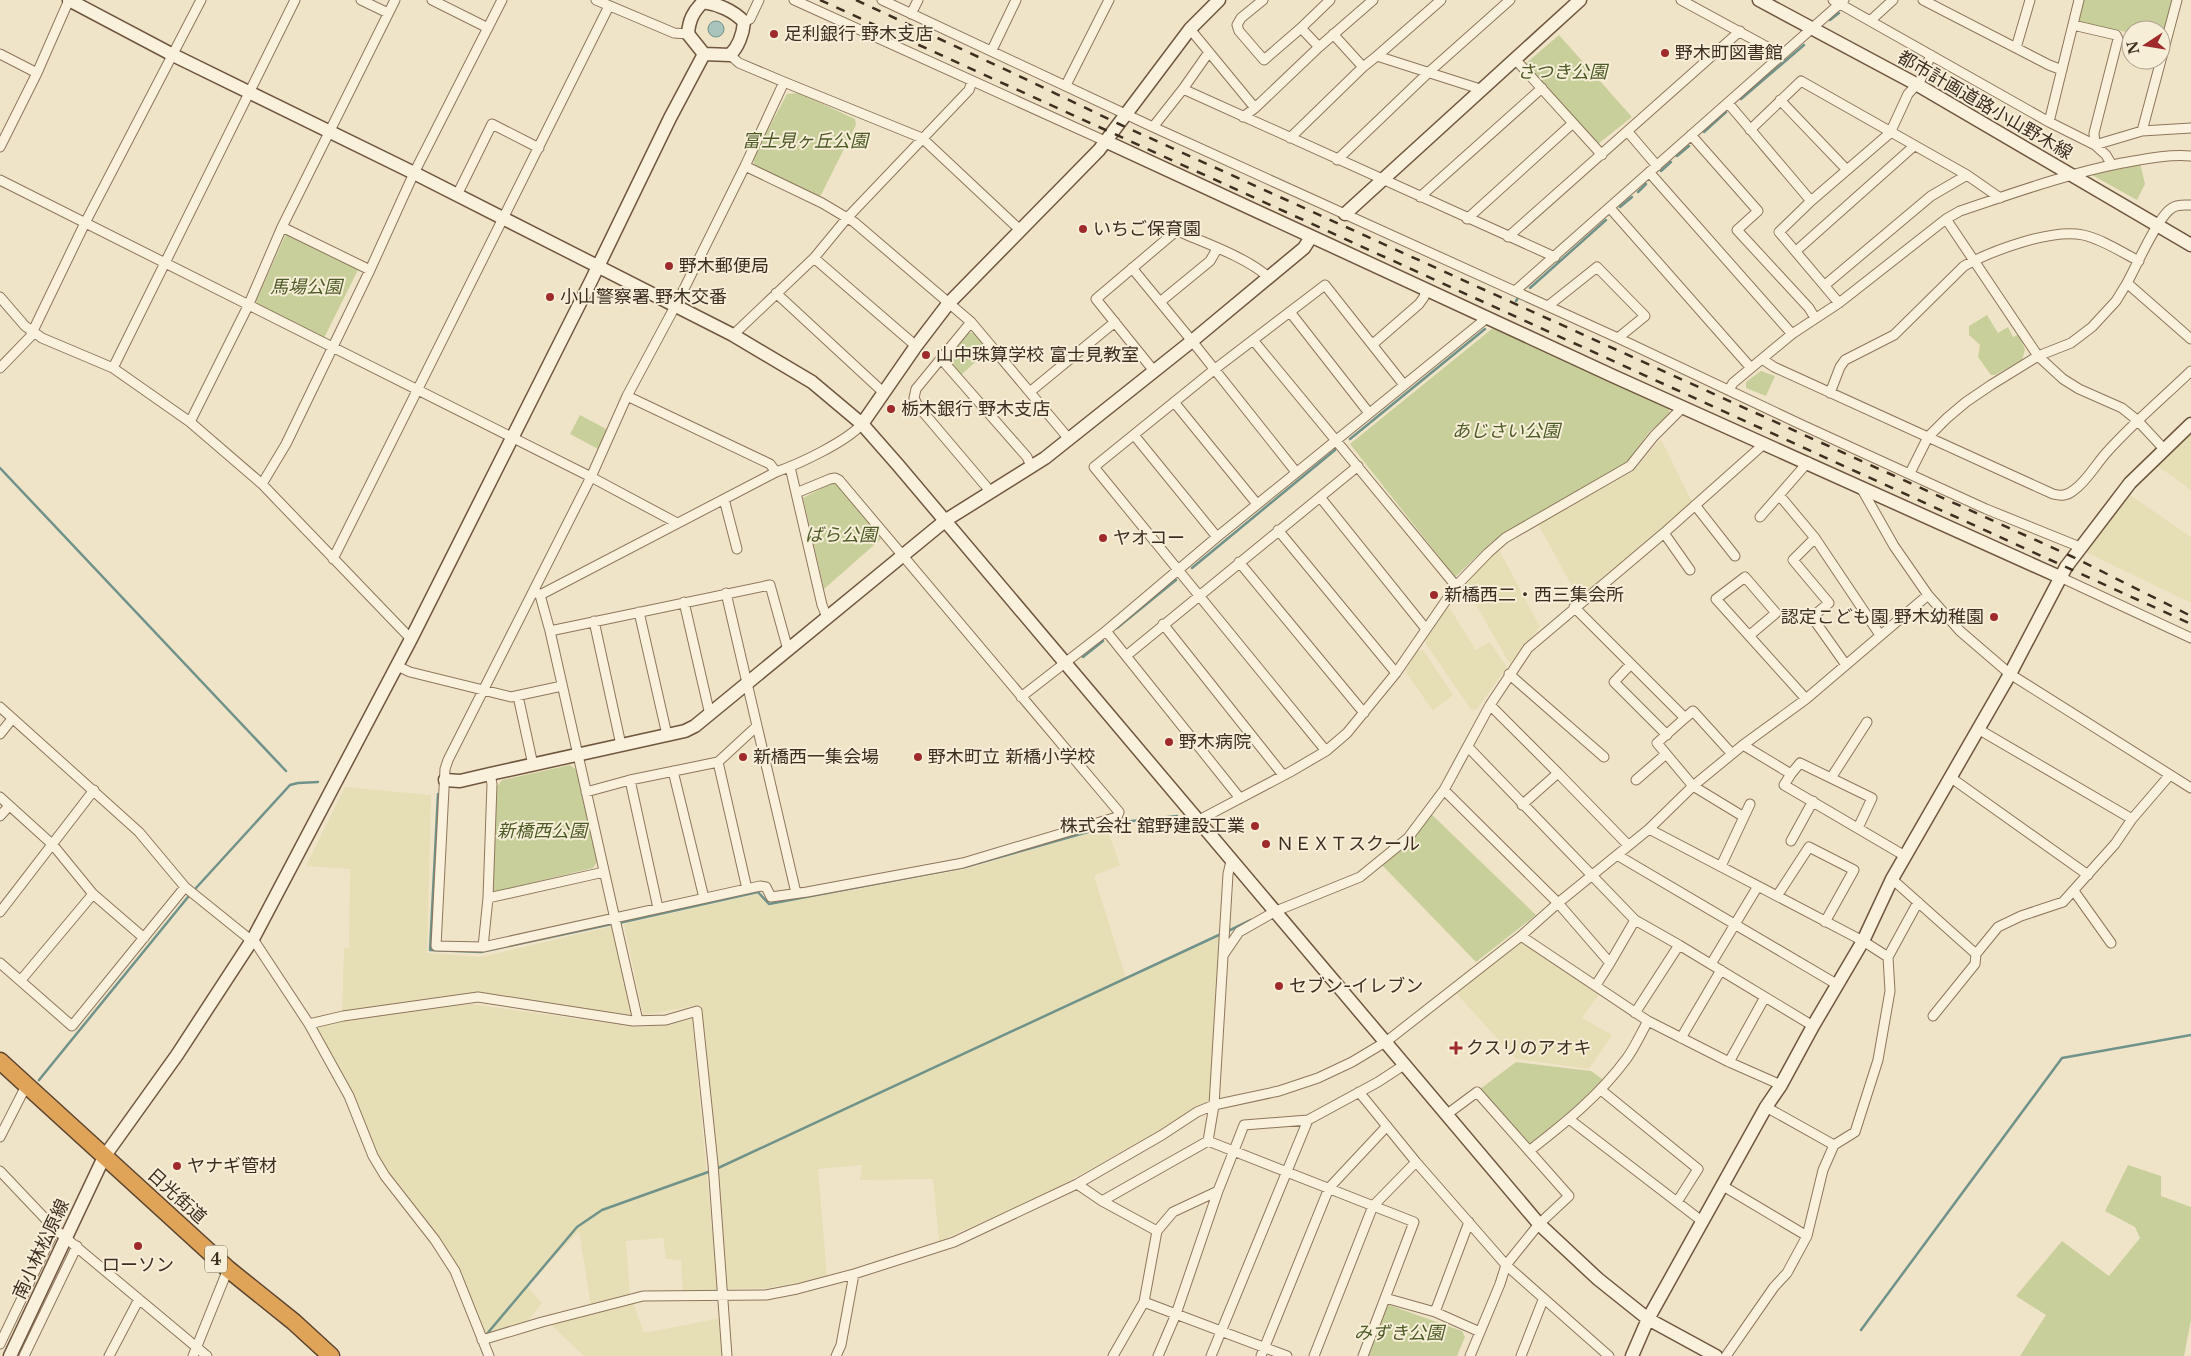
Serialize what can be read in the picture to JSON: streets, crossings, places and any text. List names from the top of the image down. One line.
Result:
{"streets":{"highway":["日光街道","4"],"street":["都市計画道路小山野木線","南小林松原線"]},"crossings":[["日光街道","南小林松原線"]],"parks":["さつき公園","富士見ヶ丘公園","馬場公園","あじさい公園","ばら公園","新橋西公園","みずき公園"],"places":{"other":["足利銀行 野木支店","野木町図書館","いちご保育園","野木郵便局","小山警察署 野木交番","山中珠算学校 富士見教室","栃木銀行 野木支店","ヤオコー","新橋西二・西三集会所","認定こども園 野木幼稚園","野木病院","新橋西一集会場","野木町立 新橋小学校","株式会社 舘野建設工業","ＮＥＸＴスクール","セブン-イレブン","ヤナギ管材","ローソン"],"health":["クスリのアオキ"]},"north":"left"}
